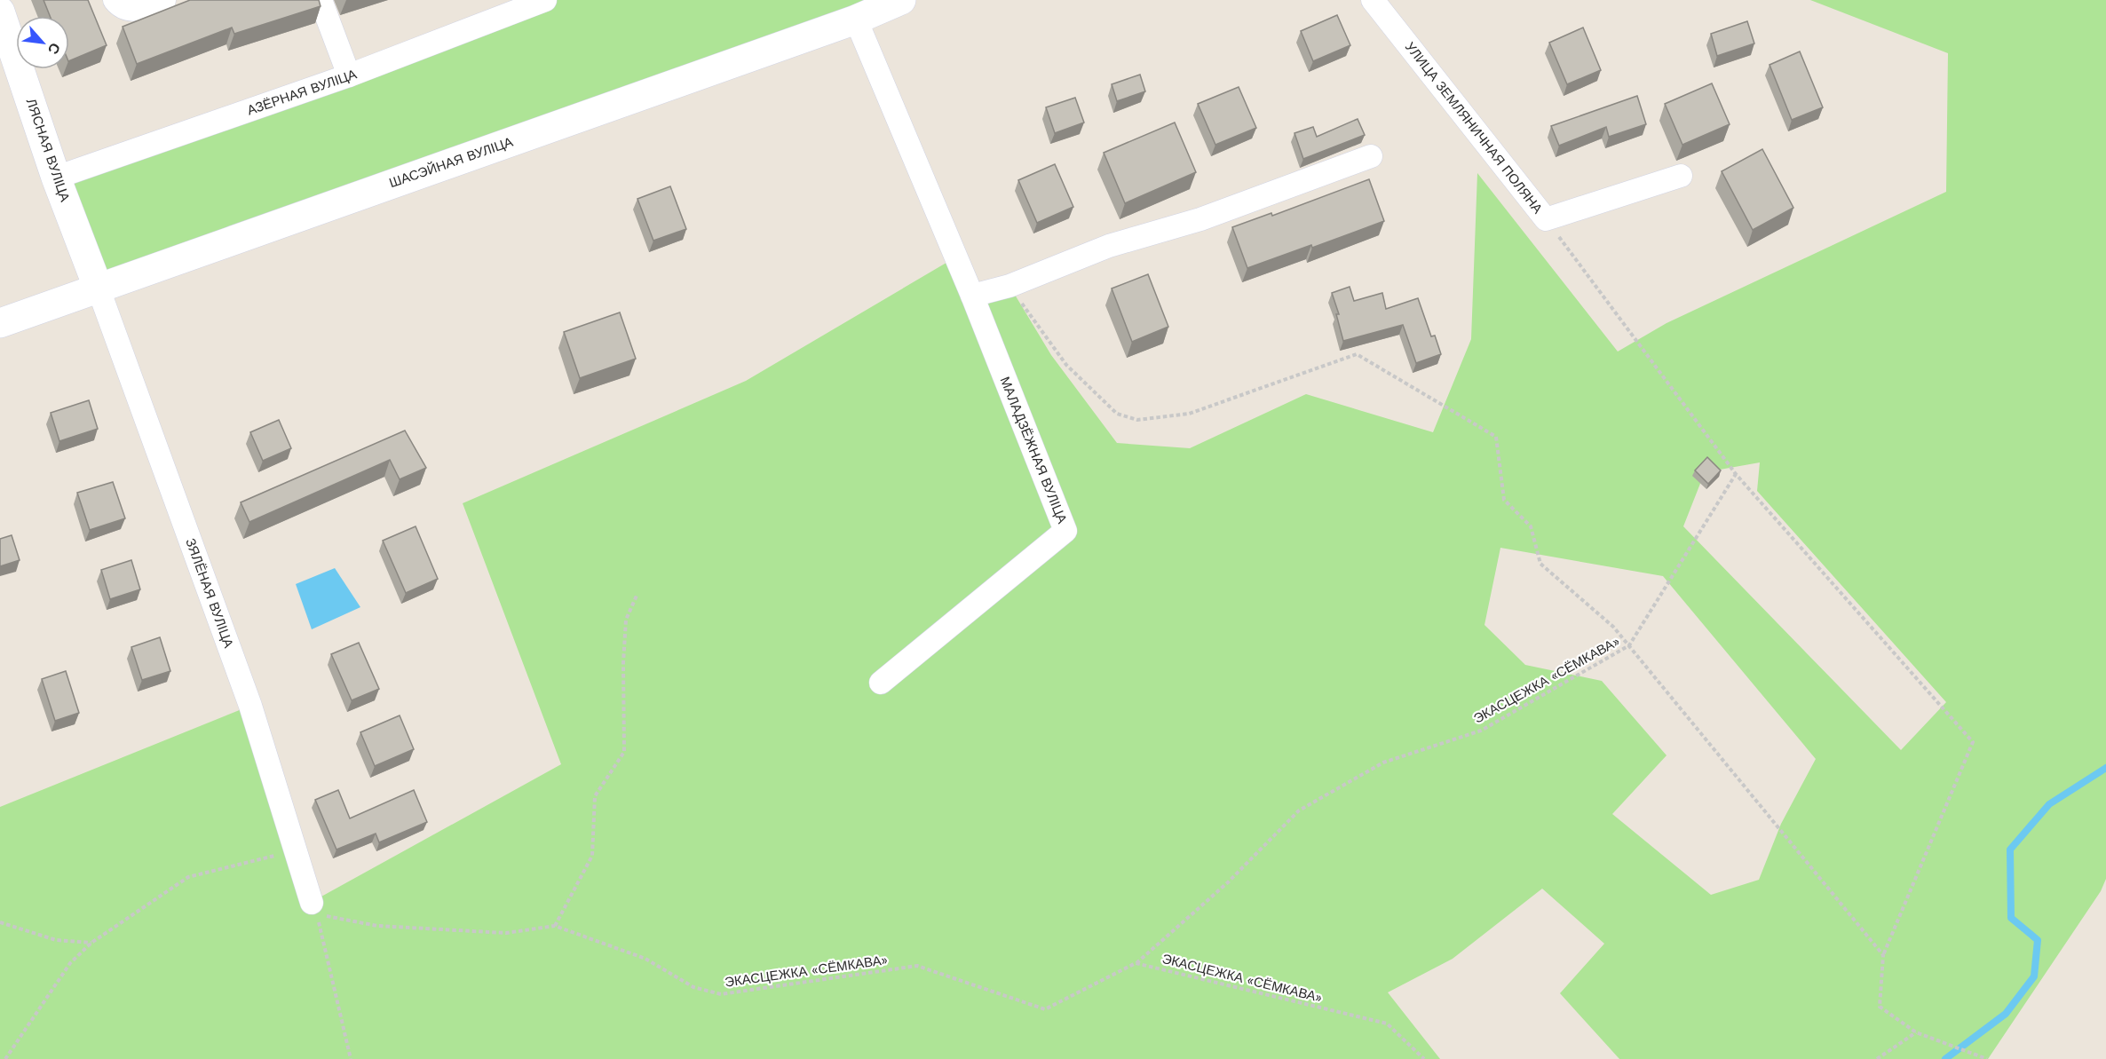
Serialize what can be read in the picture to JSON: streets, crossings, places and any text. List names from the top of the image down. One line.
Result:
{"streets":{"main road":["ЛЯСНАЯ ВУЛІЦА","ШАСЭЙНАЯ ВУЛІЦА"],"street":["АЗЁРНАЯ ВУЛІЦА","УЛИЦА ЗЕМЛЯНИЧНАЯ ПОЛЯНА","МАЛАДЗЁЖНАЯ ВУЛІЦА","ЗЯЛЁНАЯ ВУЛІЦА"],"path":["ЭКАСЦЕЖКА «СЁМКАВА»"]},"crossings":[["АЗЁРНАЯ ВУЛІЦА","ЛЯСНАЯ ВУЛІЦА"],["ЛЯСНАЯ ВУЛІЦА","ШАСЭЙНАЯ ВУЛІЦА"],["ЛЯСНАЯ ВУЛІЦА","ЗЯЛЁНАЯ ВУЛІЦА"],["ШАСЭЙНАЯ ВУЛІЦА","МАЛАДЗЁЖНАЯ ВУЛІЦА"],["ШАСЭЙНАЯ ВУЛІЦА","ЗЯЛЁНАЯ ВУЛІЦА"],["ЗЯЛЁНАЯ ВУЛІЦА","ЭКАСЦЕЖКА «СЁМКАВА»"]],"north":"bottom right"}
